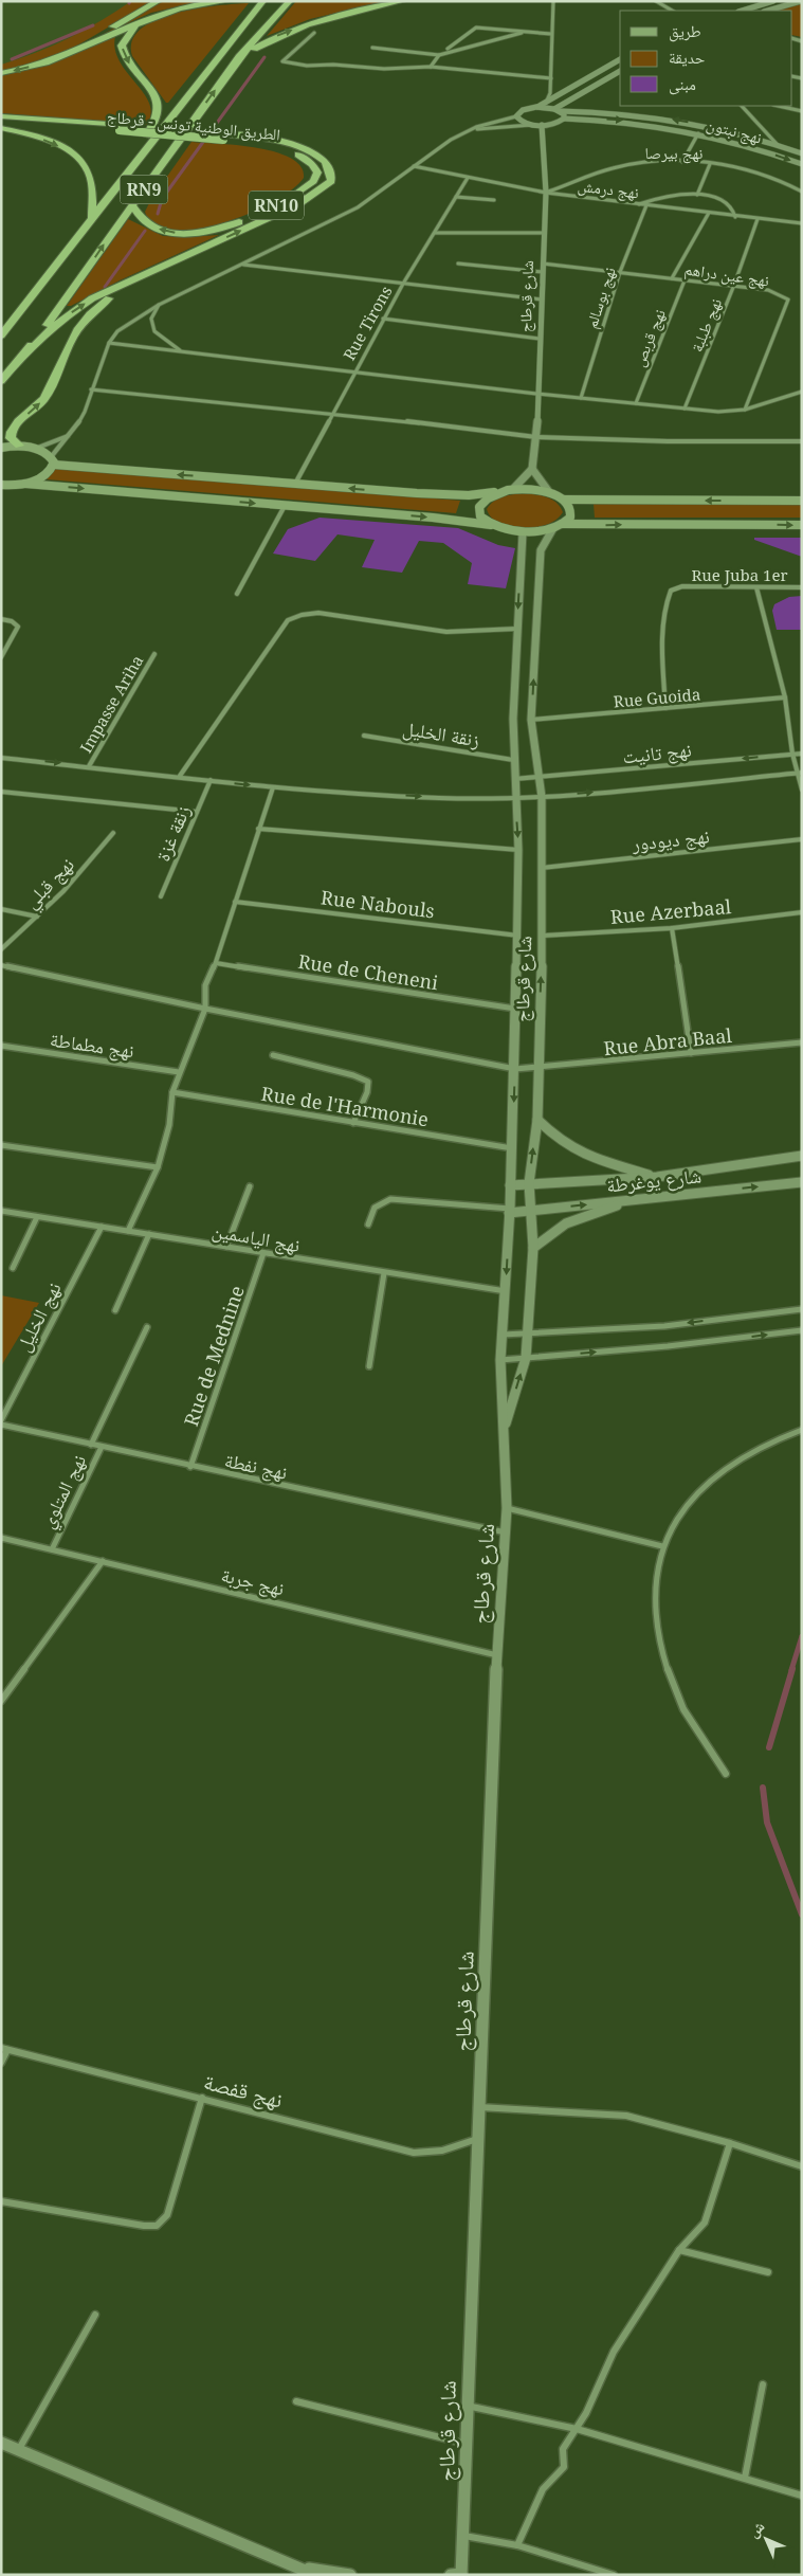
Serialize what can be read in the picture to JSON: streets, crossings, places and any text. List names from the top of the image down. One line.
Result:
{"streets":{"highway":["الطريق الوطنية تونس - قرطاج","RN9","RN10"],"street":["نهج نبتون","نهج بيرصا","نهج درمش","نهج عين دراهم","شارع قرطاج","نهج بوسالم","Rue Tirons","نهج طبلبة","نهج قربص","Rue Juba 1er","Rue Guoida","Impasse Ariha","زنقة الخليل","نهج تانيت","زنقة غزة","نهج ديودور","نهج قبلي","Rue Nabouls","Rue Azerbaal","Rue de Cheneni","Rue Abra Baal","نهج مطماطة","Rue de l'Harmonie","شارع يوغرطة","نهج الياسمين","نهج الخليل","Rue de Mednine","نهج نفطة","نهج المتلوي","نهج جربة","نهج قفصة"]},"crossings":[["الطريق الوطنية تونس - قرطاج","RN9"],["نهج نبتون","شارع قرطاج"],["نهج بيرصا","نهج درمش"],["نهج بيرصا","شارع قرطاج"],["نهج درمش","شارع قرطاج"],["نهج درمش","نهج بوسالم"],["نهج درمش","Rue Tirons"],["نهج درمش","نهج طبلبة"],["نهج عين دراهم","شارع قرطاج"],["نهج عين دراهم","نهج بوسالم"],["نهج عين دراهم","نهج طبلبة"],["نهج عين دراهم","نهج قربص"],["شارع قرطاج","Rue Guoida"],["شارع قرطاج","زنقة الخليل"],["شارع قرطاج","نهج تانيت"],["شارع قرطاج","نهج ديودور"],["شارع قرطاج","Rue Nabouls"],["شارع قرطاج","Rue Azerbaal"],["شارع قرطاج","Rue de Cheneni"],["شارع قرطاج","Rue Abra Baal"],["شارع قرطاج","Rue de l'Harmonie"],["شارع قرطاج","شارع يوغرطة"],["شارع قرطاج","نهج الياسمين"],["شارع قرطاج","نهج نفطة"],["شارع قرطاج","نهج جربة"],["شارع قرطاج","نهج قفصة"],["Rue Juba 1er","Rue Guoida"],["نهج الياسمين","نهج الخليل"],["نهج الياسمين","Rue de Mednine"],["Rue de Mednine","نهج نفطة"],["نهج نفطة","نهج المتلوي"],["نهج المتلوي","نهج جربة"]],"legend":["طريق","حديقة","مبنى"],"north":"top left"}
